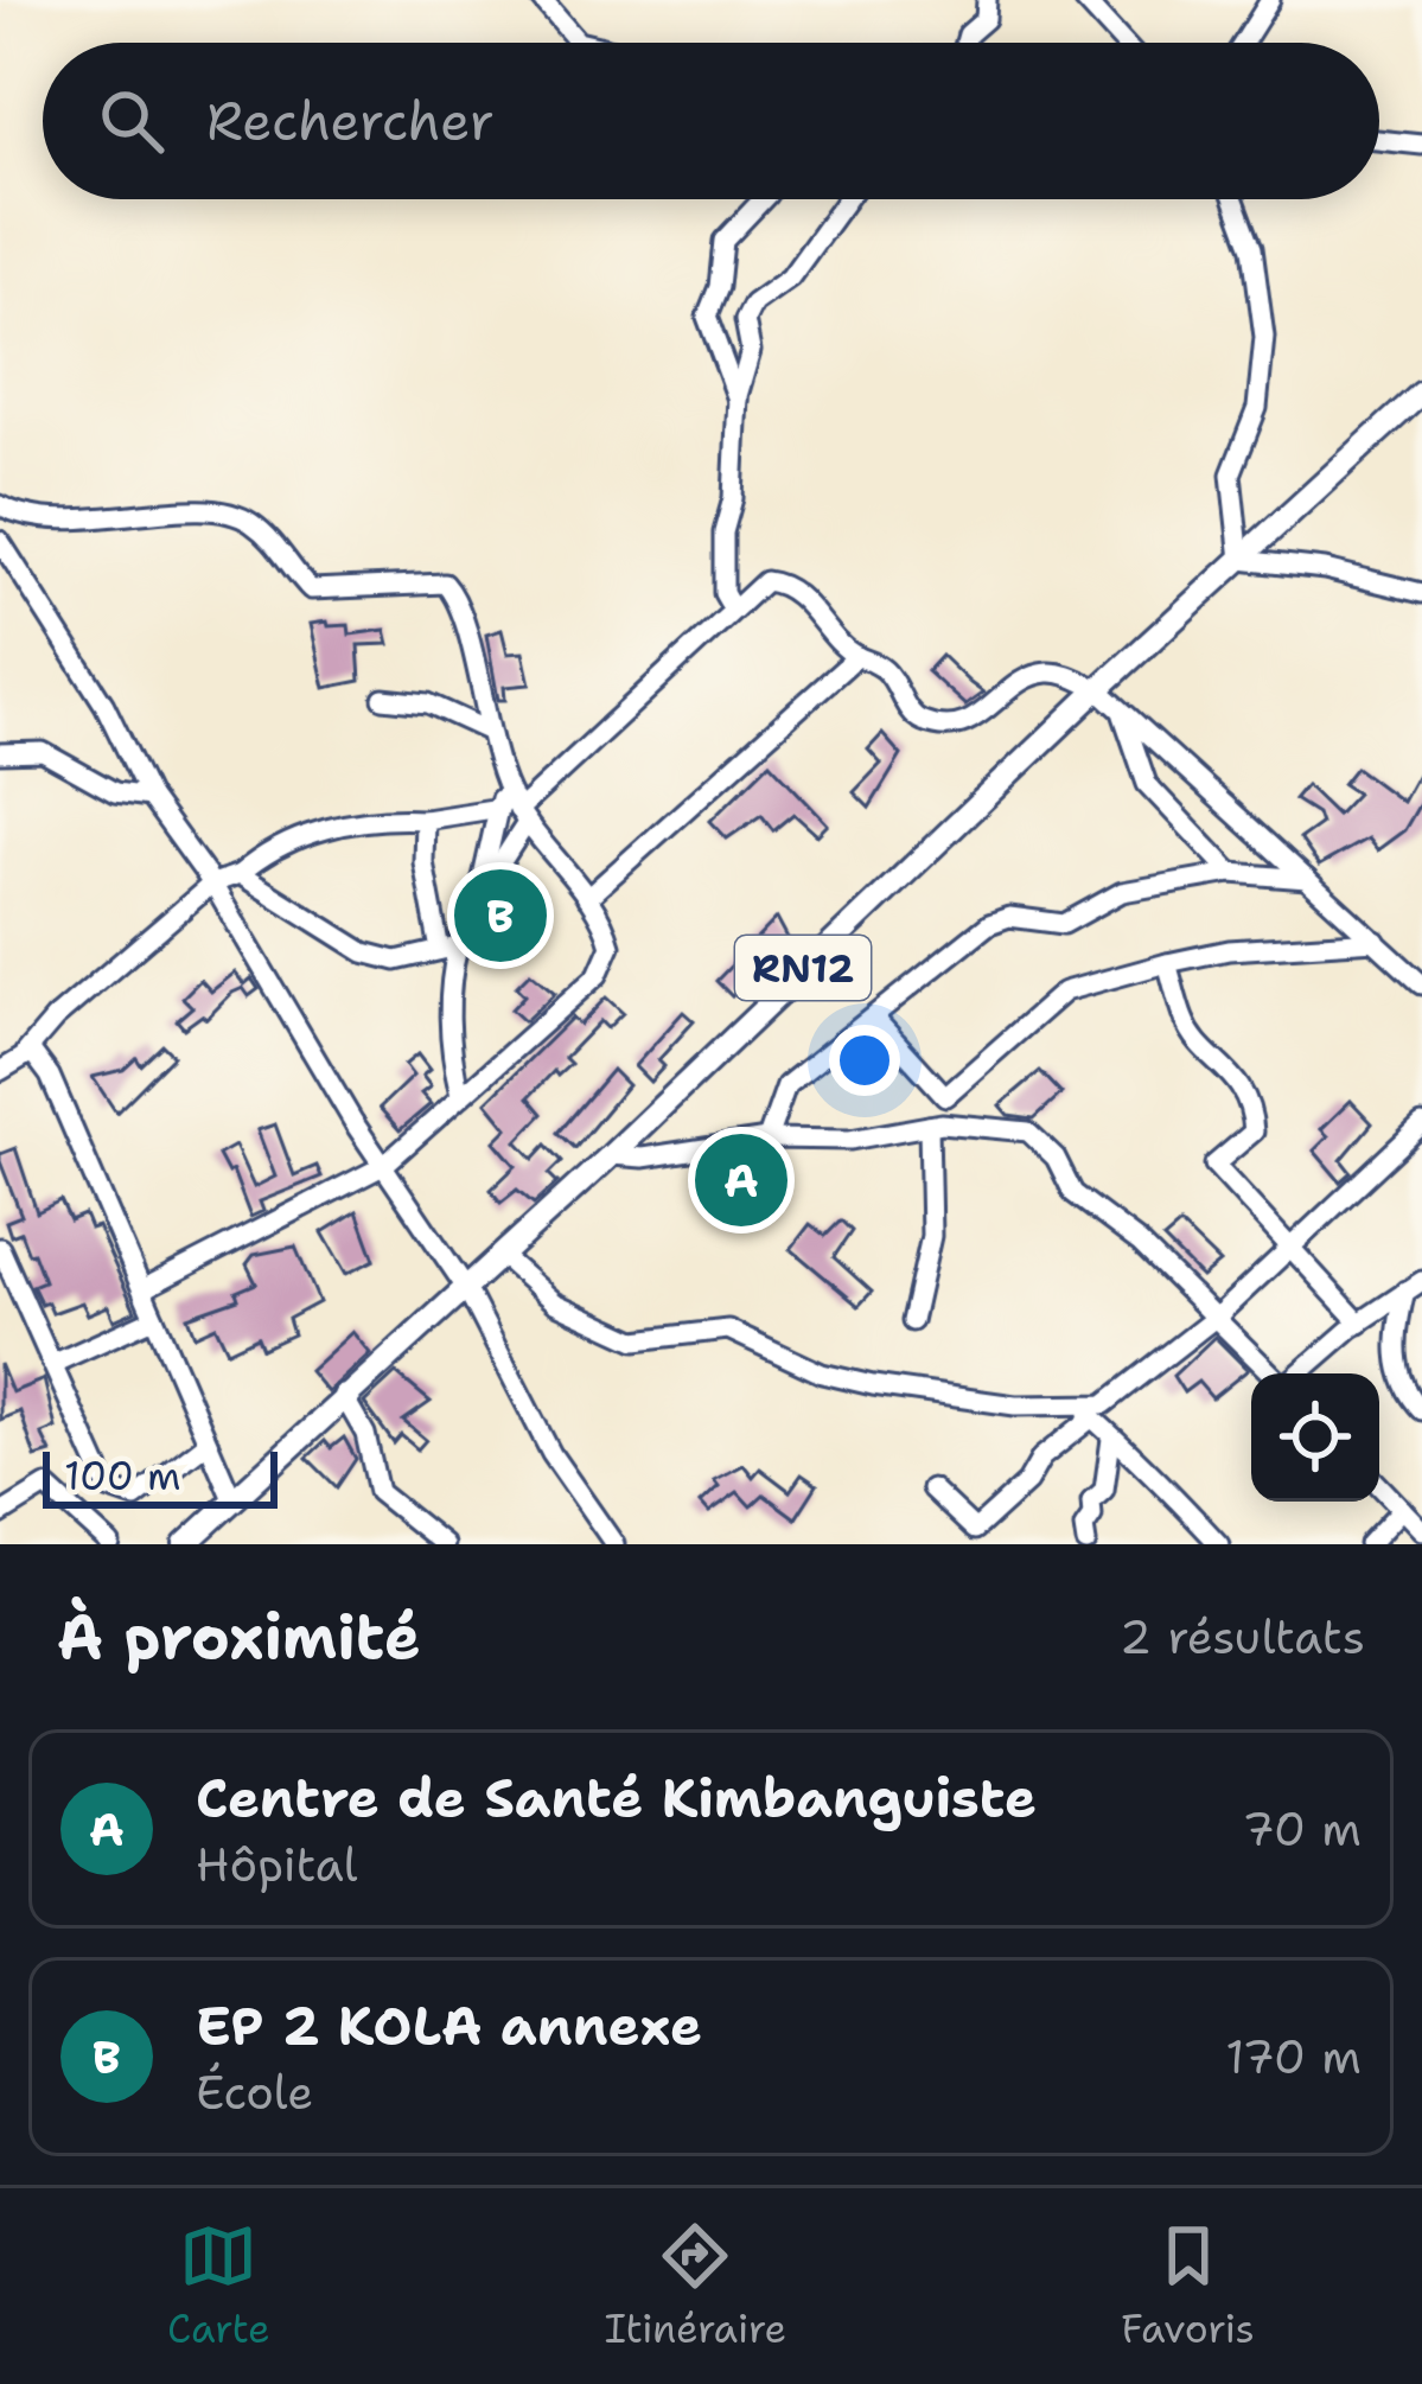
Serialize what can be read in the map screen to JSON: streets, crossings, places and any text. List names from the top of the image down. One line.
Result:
{"streets":{"main road":["RN12"]},"scale_bar":"100 m","page":{"search":"Rechercher","pins":["B","A"],"scale":"100 m","heading":["À proximité","2 résultats"],"list":[{"mark":"A","name":"Centre de Santé Kimbanguiste","note":"Hôpital","value":"70 m"},{"mark":"B","name":"EP 2 KOLA annexe","note":"École","value":"170 m"}],"nav":["Carte","Itinéraire","Favoris"]}}
